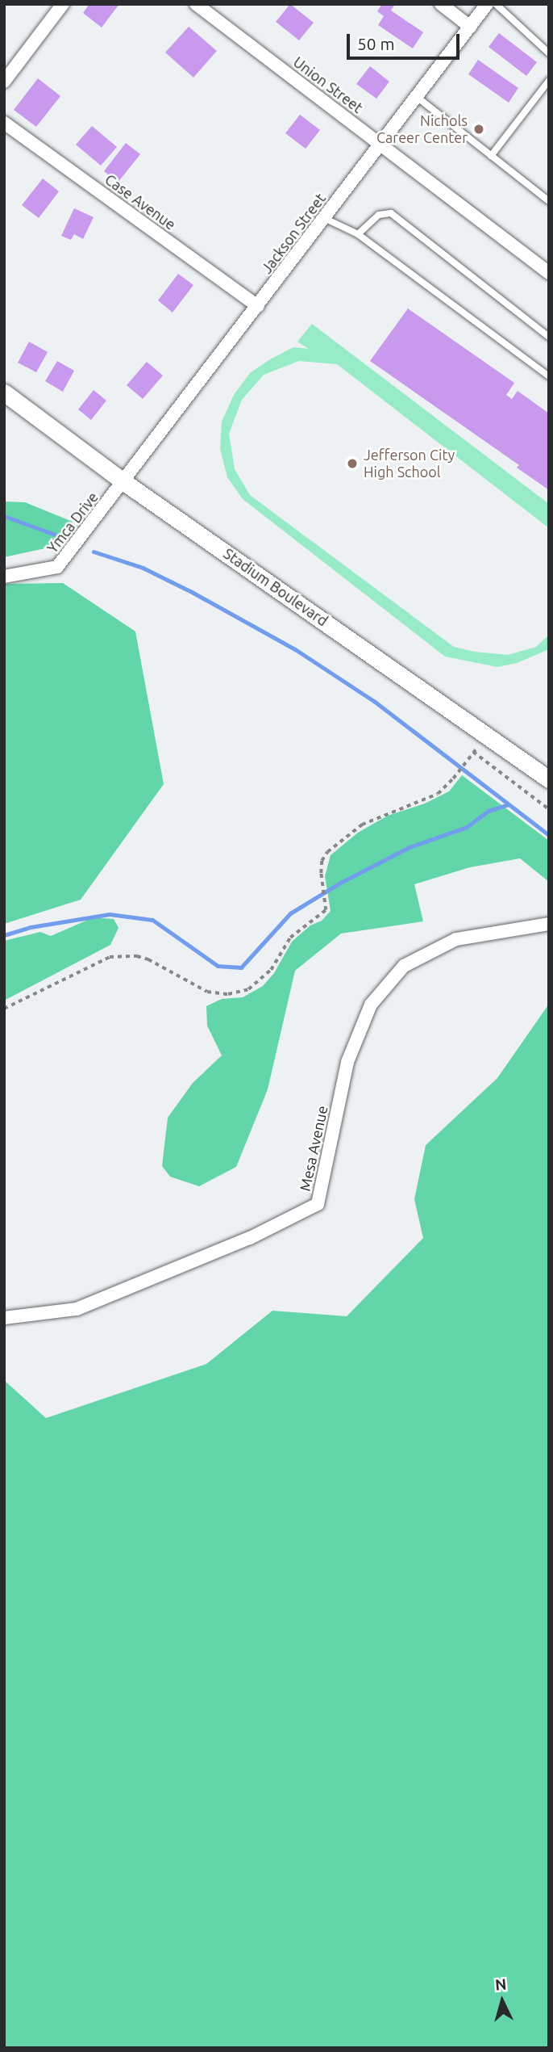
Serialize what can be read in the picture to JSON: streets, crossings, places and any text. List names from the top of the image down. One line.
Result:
{"streets":{"main road":["Stadium Boulevard"],"street":["Union Street","Case Avenue","Jackson Street","Ymca Drive","Mesa Avenue"]},"crossings":[["Union Street","Jackson Street"],["Case Avenue","Jackson Street"],["Jackson Street","Ymca Drive"],["Jackson Street","Stadium Boulevard"],["Ymca Drive","Stadium Boulevard"]],"places":["Nichols Career Center","Jefferson City High School"],"scale_bar":"50 m","north":"top"}
